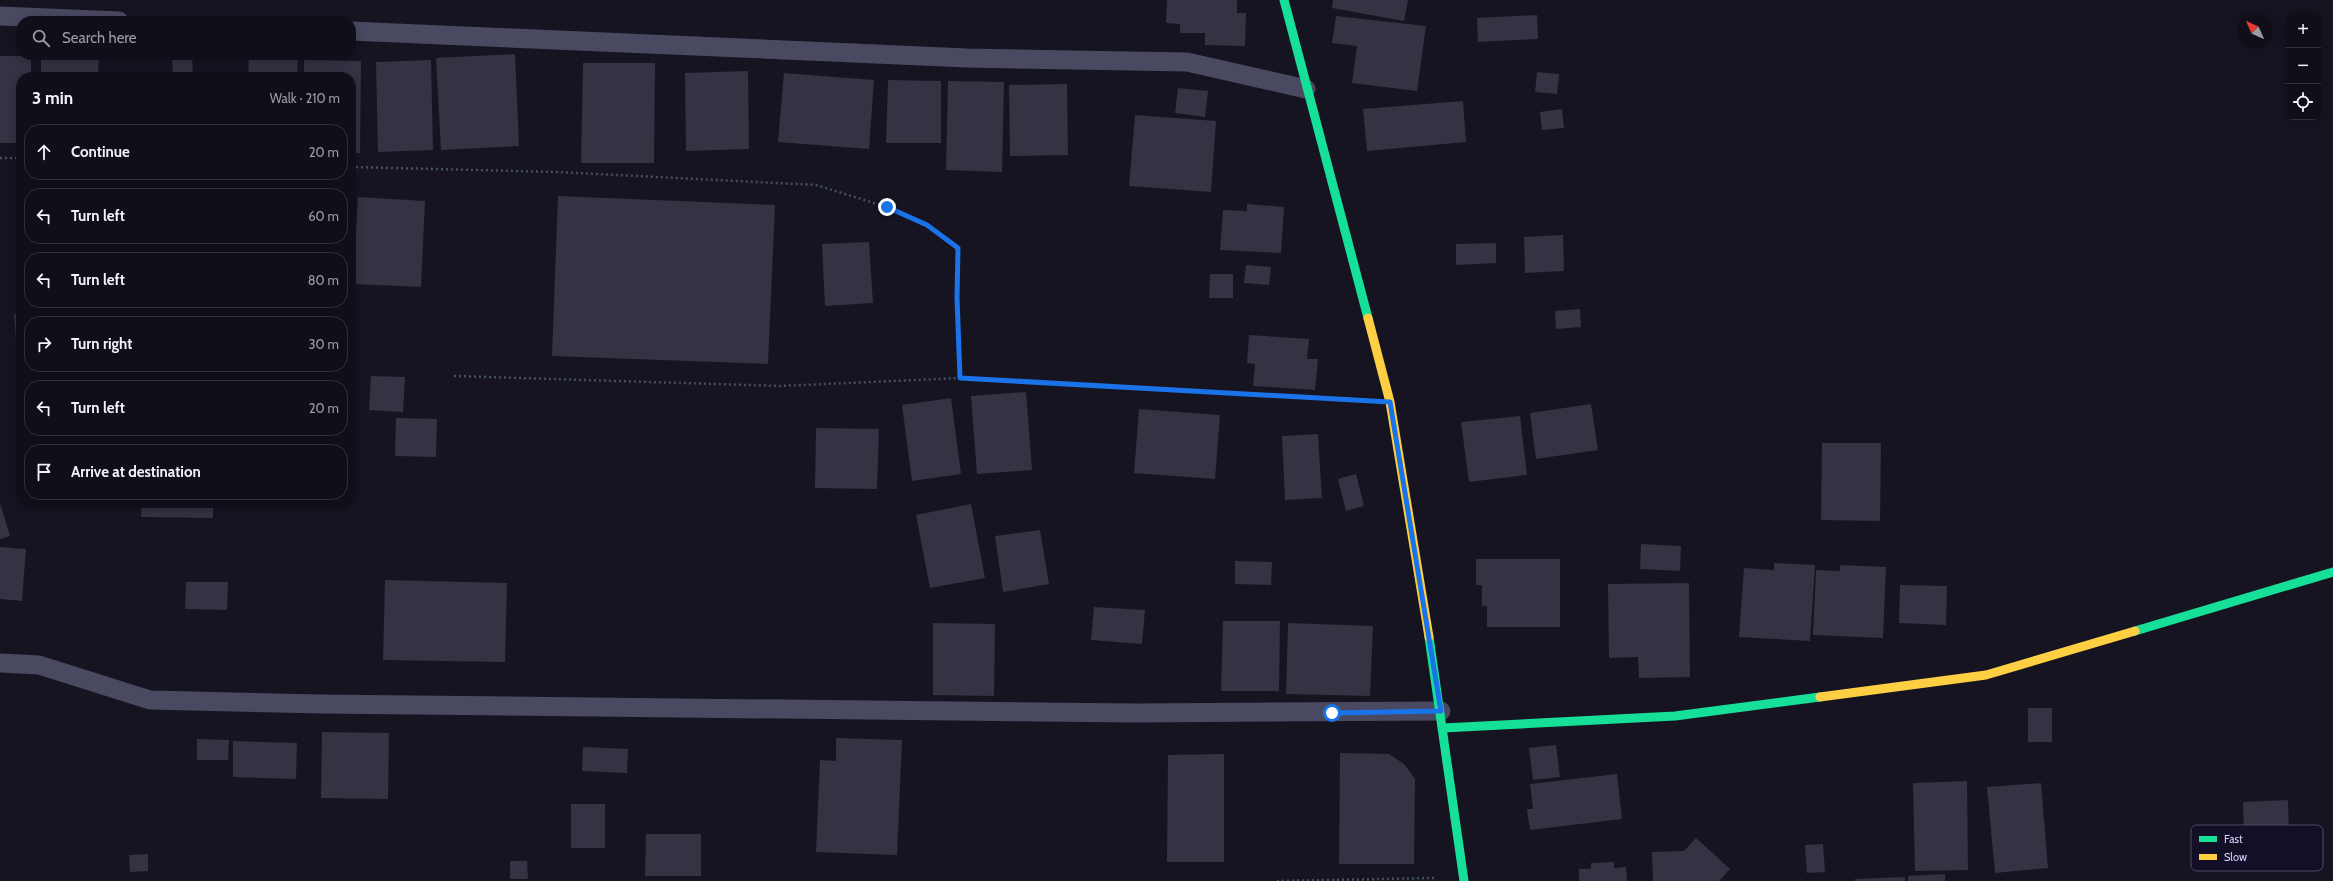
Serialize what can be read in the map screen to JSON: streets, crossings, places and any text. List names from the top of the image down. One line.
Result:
{"legend":["Fast","Slow"],"north":"top left","page":{"map_buttons":["+","−"],"search":"Search here","heading":["3 min","Walk · 210 m"],"list":[["Continue","20 m"],["Turn left","60 m"],["Turn left","80 m"],["Turn right","30 m"],["Turn left","20 m"],"Arrive at destination"]}}
